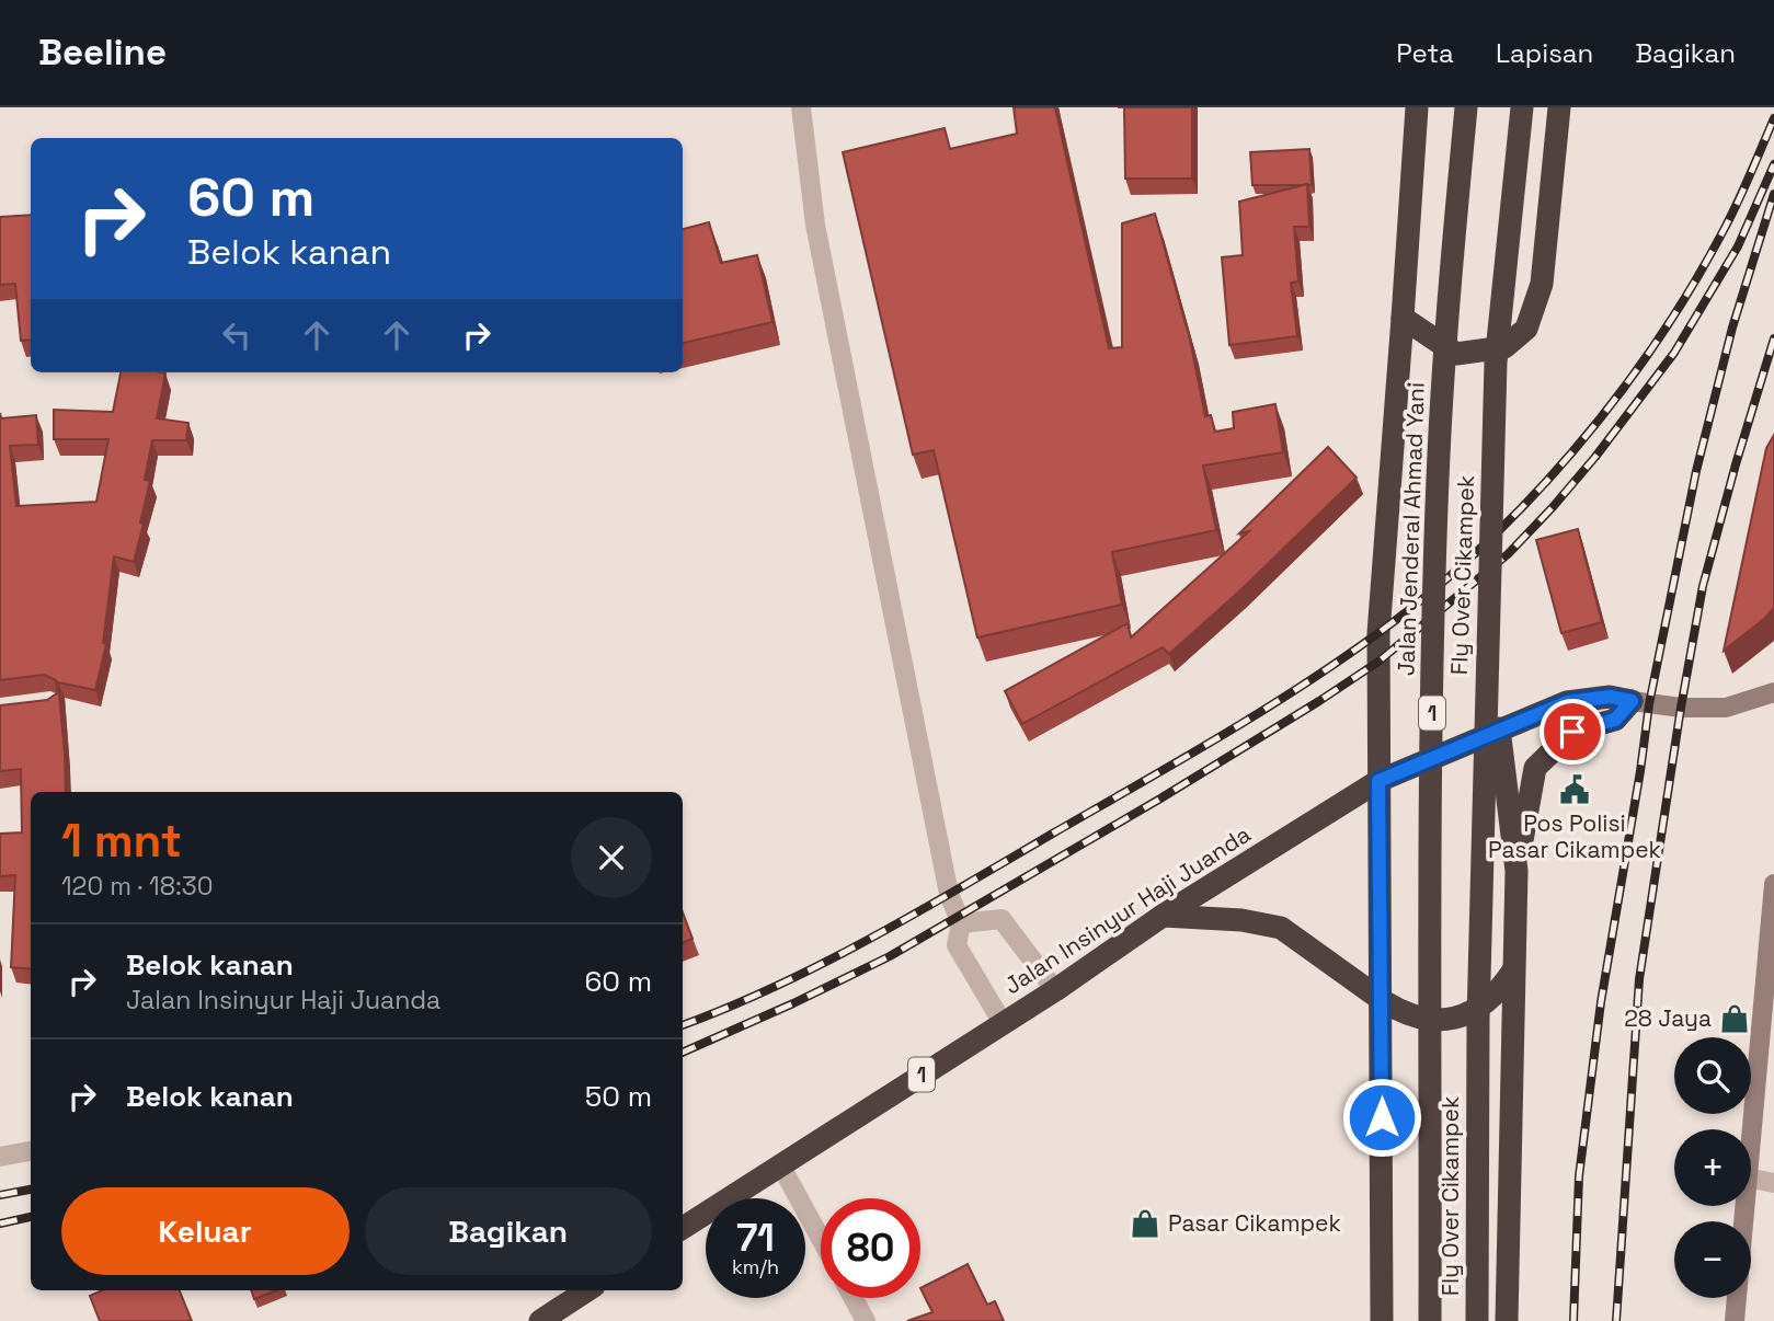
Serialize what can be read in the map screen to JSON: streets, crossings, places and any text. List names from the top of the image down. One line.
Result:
{"streets":{"highway":["Jalan Jenderal Ahmad Yani","Fly Over Cikampek","1","Jalan Insinyur Haji Juanda"]},"places":{"public building":["Pos Polisi Pasar Cikampek"],"shop":["28 Jaya","Pasar Cikampek"]},"page":{"header":"Beeline","nav":["Peta","Lapisan","Bagikan"],"turn":["60 m","Belok kanan"],"heading":["1 mnt","120 m · 18:30"],"list":[{"name":"Belok kanan","note":"Jalan Insinyur Haji Juanda","value":"60 m"},{"name":"Belok kanan","value":"50 m"}],"map_buttons":["+","−"],"buttons":["Keluar","Bagikan"],"speed":"71 km/h","limit":"80"}}
